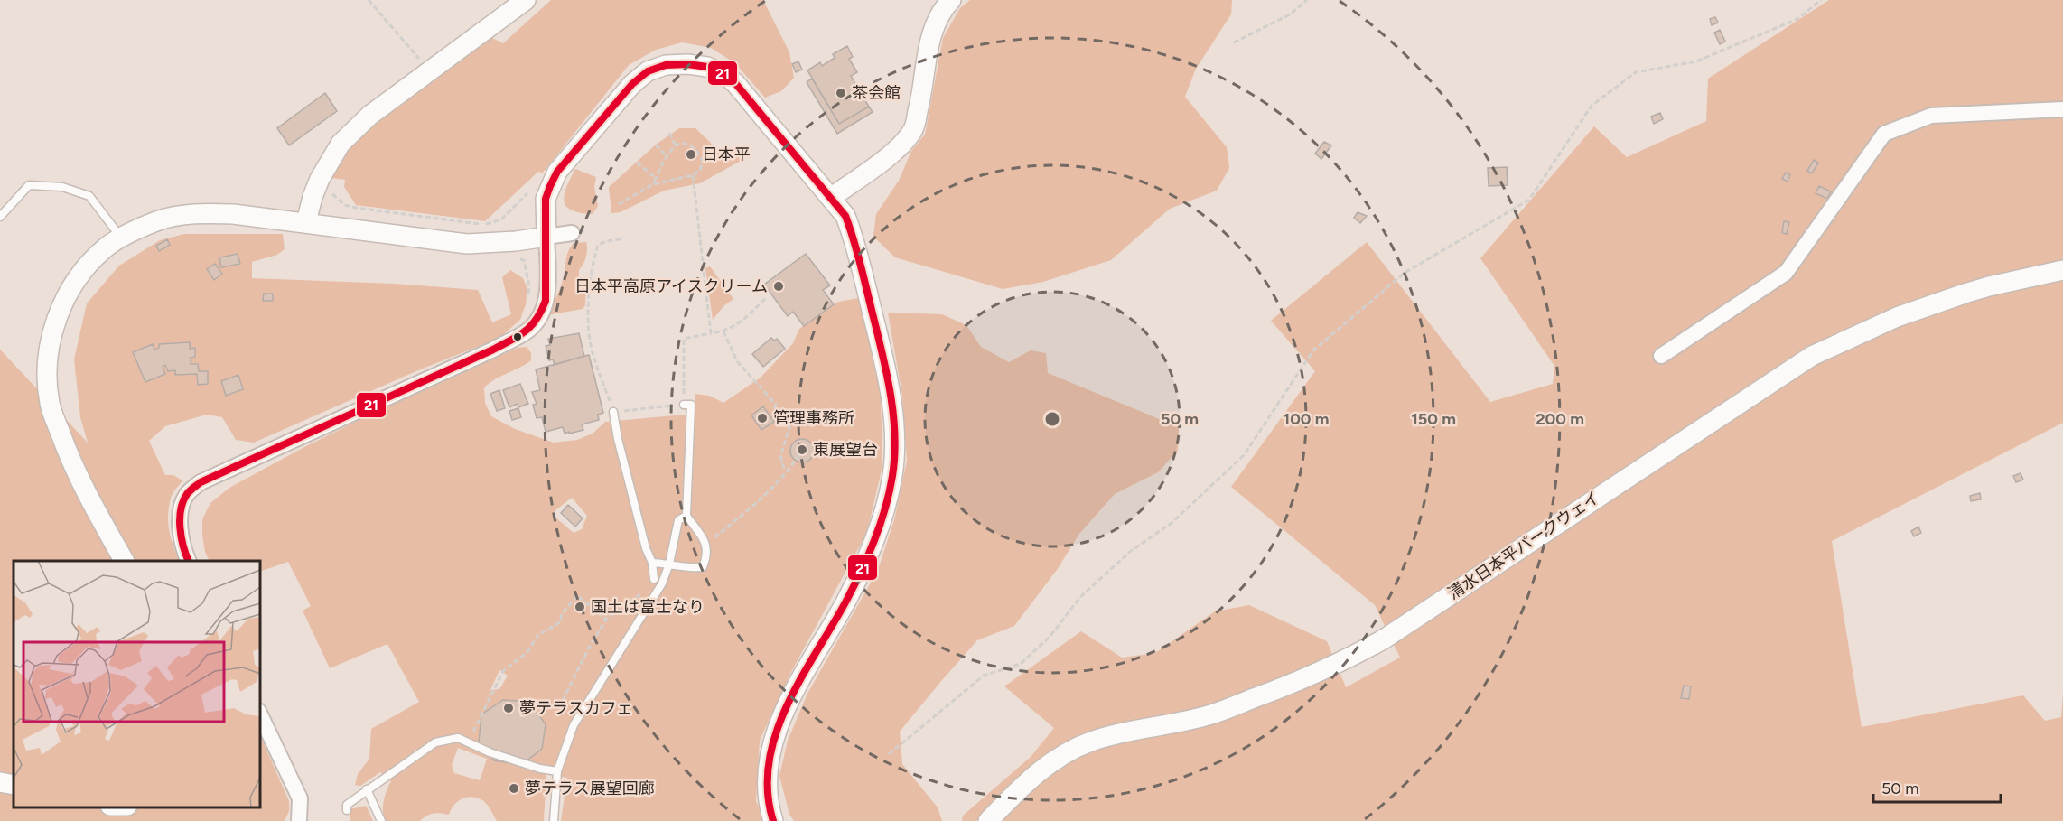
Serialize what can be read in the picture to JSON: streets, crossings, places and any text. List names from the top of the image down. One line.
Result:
{"streets":{"street":["清水日本平パークウェイ"]},"places":["茶会館","日本平","日本平高原アイスクリーム","管理事務所","東展望台","国土は富士なり","夢テラスカフェ","夢テラス展望回廊"],"lines":["transit line 21"],"scale_bar":"50 m","rings":["50 m","100 m","150 m","200 m"]}
